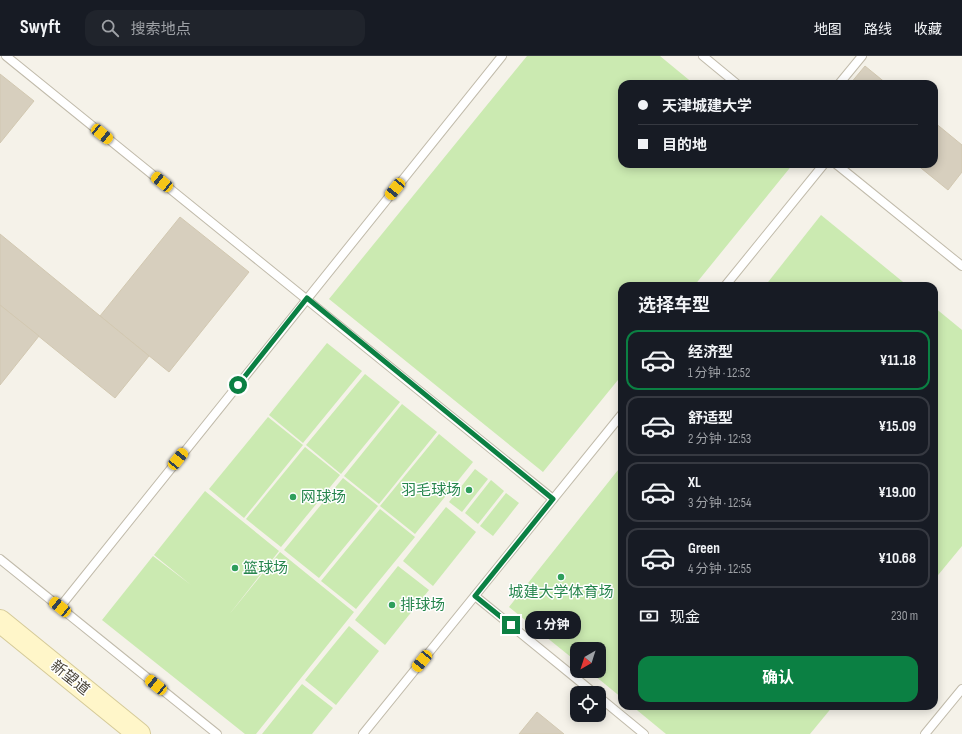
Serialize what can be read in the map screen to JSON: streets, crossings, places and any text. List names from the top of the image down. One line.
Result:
{"streets":{"street":["新望道"]},"places":["羽毛球场","网球场","篮球场","城建大学体育场","排球场"],"north":"bottom left","page":{"header":"Swyft","search":"搜索地点","nav":["地图","路线","收藏"],"banner":["天津城建大学","目的地"],"heading":"选择车型","list":[{"name":"经济型","note":"1 分钟 · 12:52","value":"¥11.18"},{"name":"舒适型","note":"2 分钟 · 12:53","value":"¥15.09"},{"name":"XL","note":"3 分钟 · 12:54","value":"¥19.00"},{"name":"Green","note":"4 分钟 · 12:55","value":"¥10.68"}],"pay":["现金","230 m"],"bubble":"1 分钟","buttons":"确认"}}
